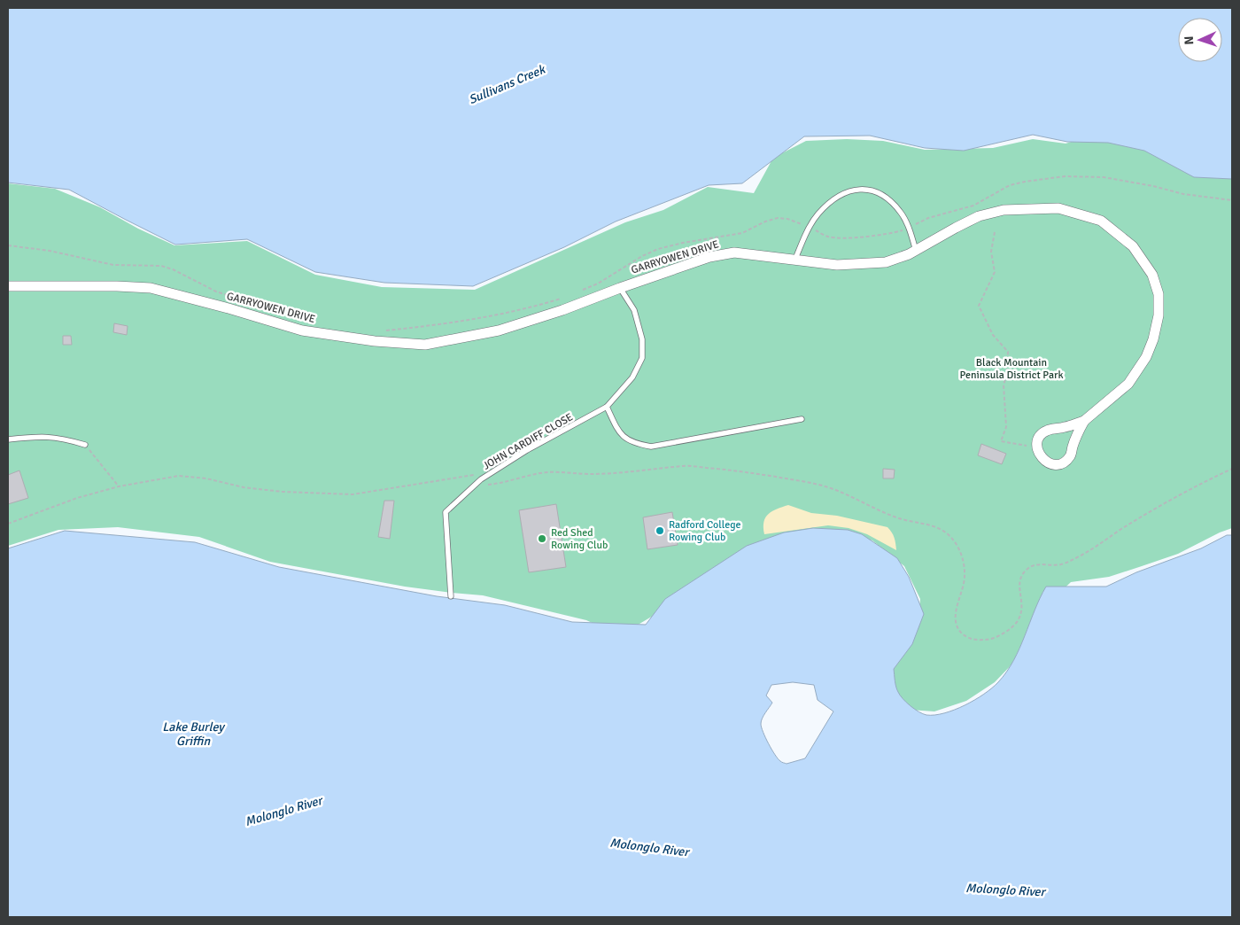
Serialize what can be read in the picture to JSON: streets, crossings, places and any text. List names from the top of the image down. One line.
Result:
{"streets":{"street":["GARRYOWEN DRIVE"],"lane":["JOHN CARDIFF CLOSE"]},"crossings":[["GARRYOWEN DRIVE","JOHN CARDIFF CLOSE"]],"water":["Sullivans Creek","Lake Burley Griffin","Molonglo River"],"parks":["Black Mountain Peninsula District Park"],"places":["Radford College Rowing Club","Red Shed Rowing Club"],"north":"left"}
